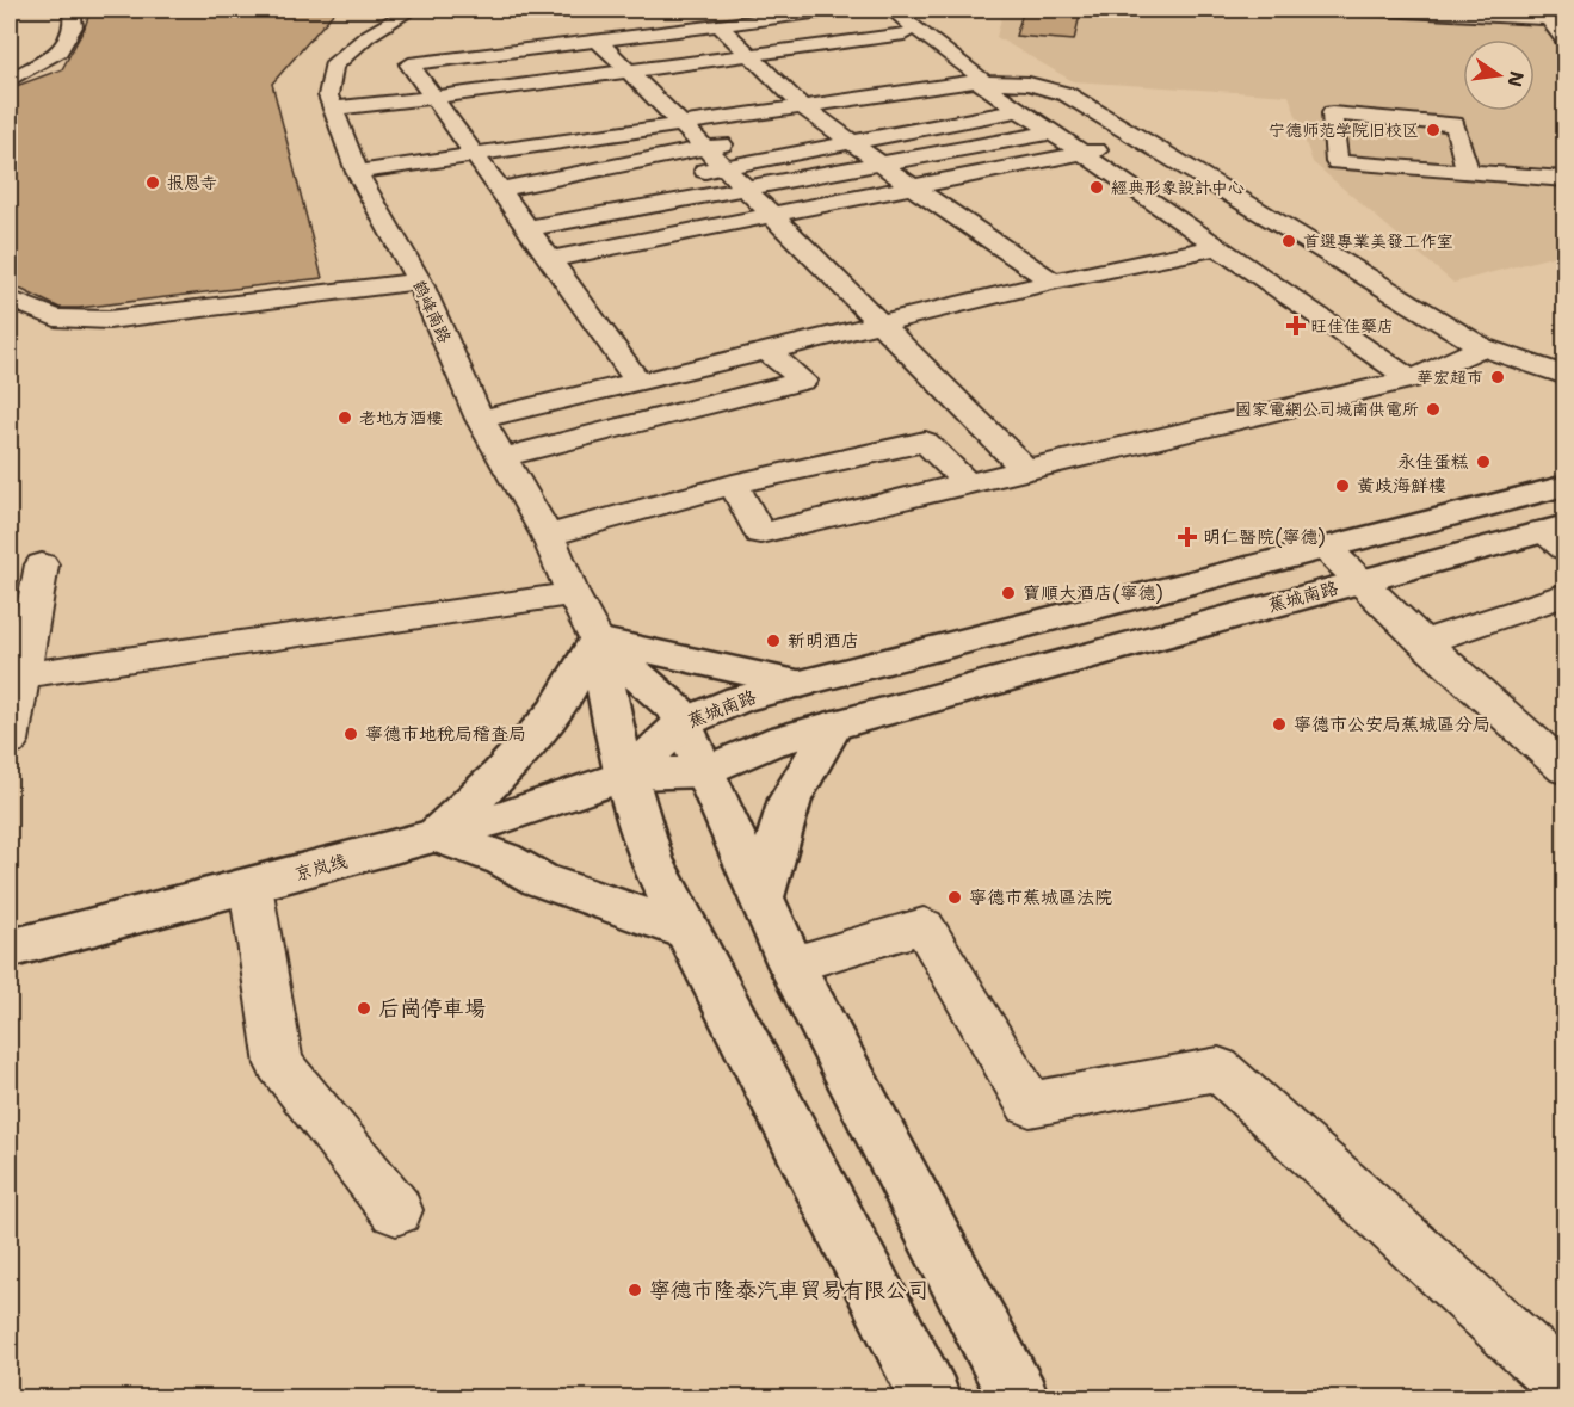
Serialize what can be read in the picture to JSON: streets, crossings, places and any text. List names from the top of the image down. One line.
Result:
{"streets":{"main road":["蕉城南路","京岚线"],"street":["鹤峰南路"]},"crossings":[["蕉城南路","京岚线"]],"places":{"other":["宁德师范学院旧校区","报恩寺","經典形象設計中心","首選專業美發工作室","華宏超市","國家電網公司城南供電所","老地方酒樓","永佳蛋糕","黃歧海鮮樓","寶順大酒店(寧德)","新明酒店","寧德市公安局蕉城區分局","寧德市地稅局稽查局","寧德市蕉城區法院","后崗停車場","寧德市隆泰汽車貿易有限公司"],"health":["旺佳佳藥店","明仁醫院(寧德)"]},"north":"right"}
